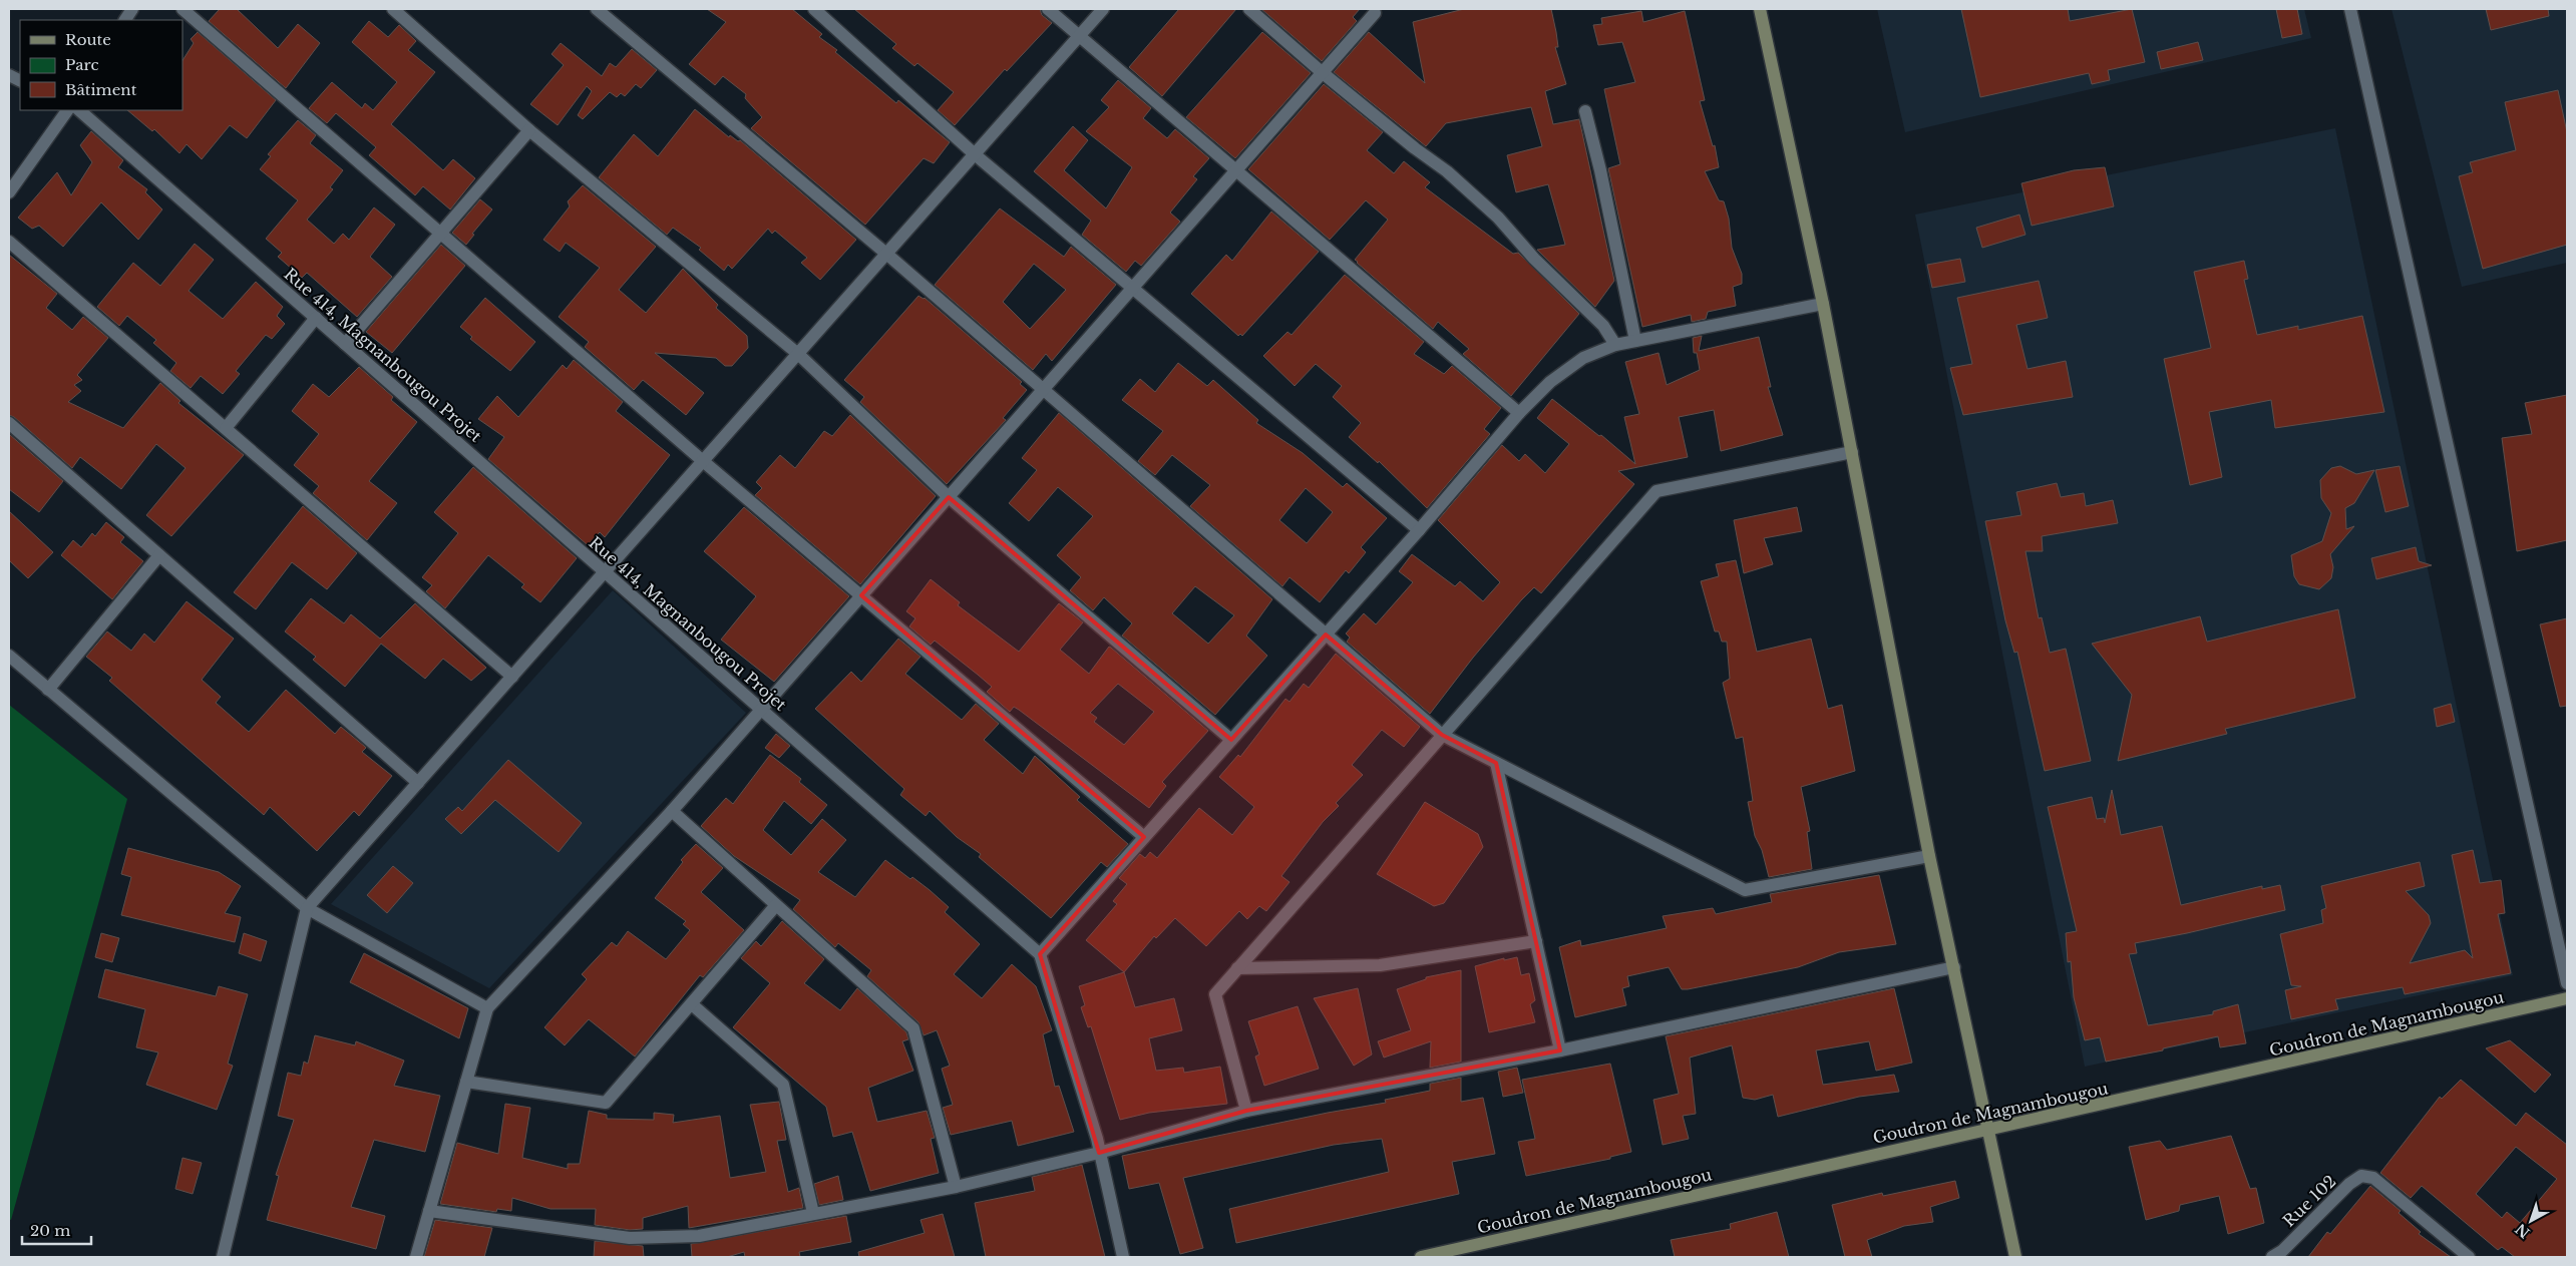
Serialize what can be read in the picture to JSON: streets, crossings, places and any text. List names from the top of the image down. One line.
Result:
{"streets":{"street":["Rue 414, Magnanbougou Projet","Goudron de Magnambougou","Rue 102"]},"legend":["Route","Parc","Bâtiment"],"scale_bar":"20 m","north":"bottom left"}
